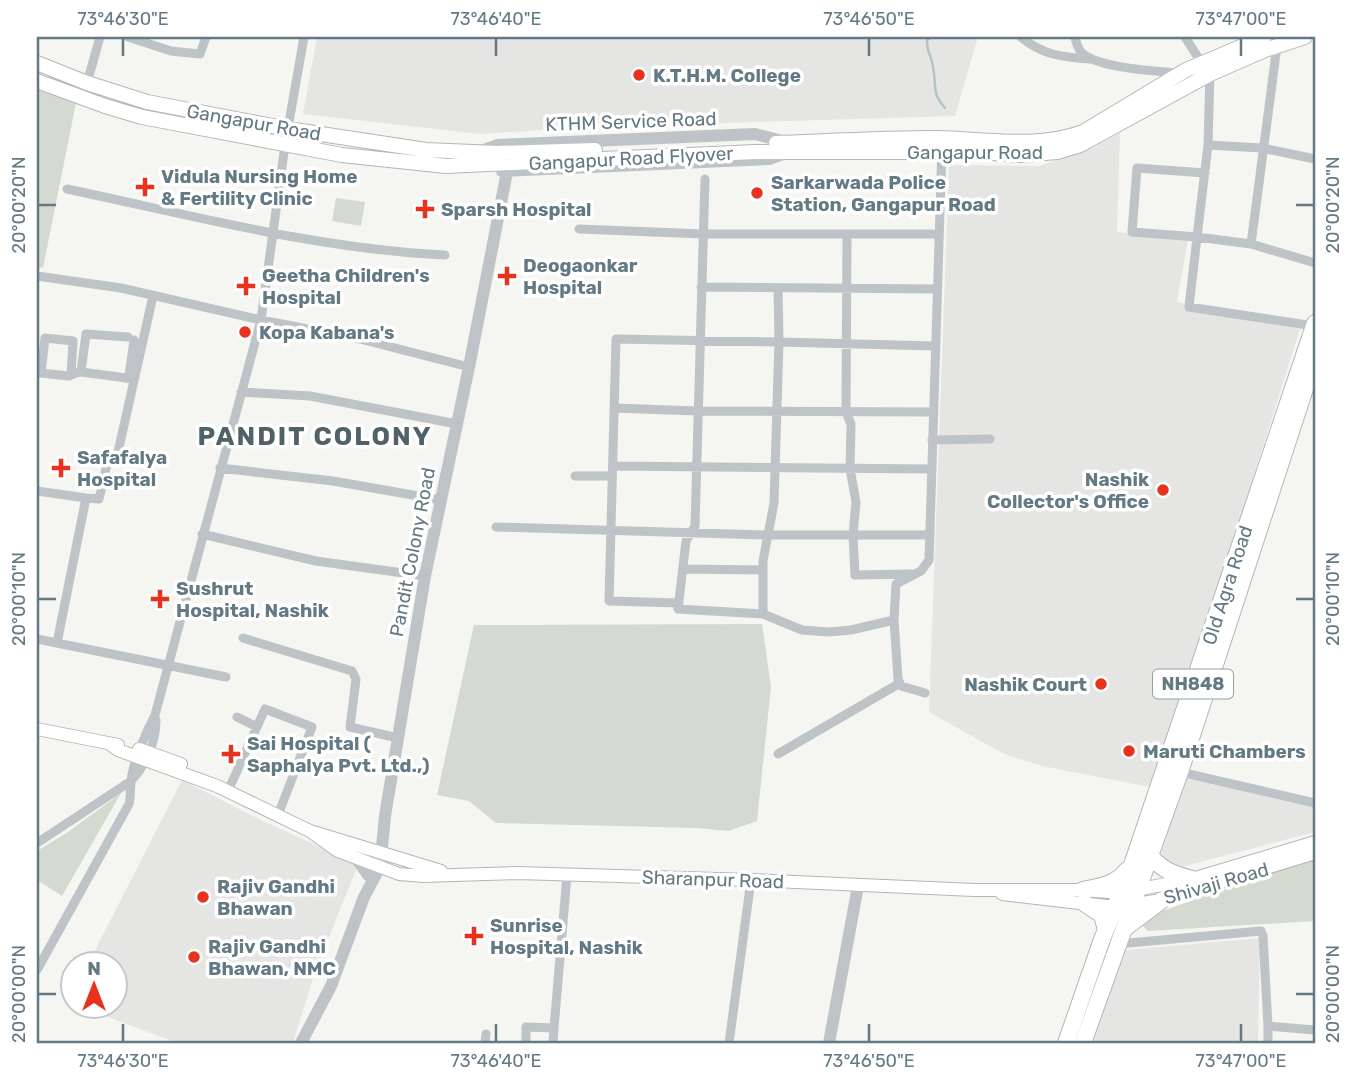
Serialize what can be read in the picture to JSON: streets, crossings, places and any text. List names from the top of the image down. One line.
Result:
{"streets":{"highway":["Old Agra Road","NH848"],"main road":["Gangapur Road","Gangapur Road Flyover","Sharanpur Road","Shivaji Road"],"street":["KTHM Service Road","Pandit Colony Road"]},"crossings":[["KTHM Service Road","Gangapur Road"],["KTHM Service Road","Gangapur Road Flyover"],["Gangapur Road","Gangapur Road Flyover"],["Gangapur Road Flyover","Pandit Colony Road"],["Pandit Colony Road","Sharanpur Road"],["Old Agra Road","Sharanpur Road"],["Old Agra Road","Shivaji Road"],["Sharanpur Road","Shivaji Road"]],"districts":["PANDIT COLONY"],"places":{"other":["K.T.H.M. College","Sarkarwada Police Station, Gangapur Road","Kopa Kabana's","Nashik Collector's Office","Nashik Court","Maruti Chambers","Rajiv Gandhi Bhawan","Rajiv Gandhi Bhawan, NMC"],"health":["Vidula Nursing Home & Fertility Clinic","Sparsh Hospital","Deogaonkar Hospital","Geetha Children's Hospital","Safafalya Hospital","Sushrut Hospital, Nashik","Sai Hospital ( Saphalya Pvt. Ltd.,)","Sunrise Hospital, Nashik"]},"north":"top","coordinates":["73°46'30\"E","73°46'40\"E","73°46'50\"E","73°47'00\"E","20°00'20\"N","20°00'10\"N","20°00'00\"N"]}
